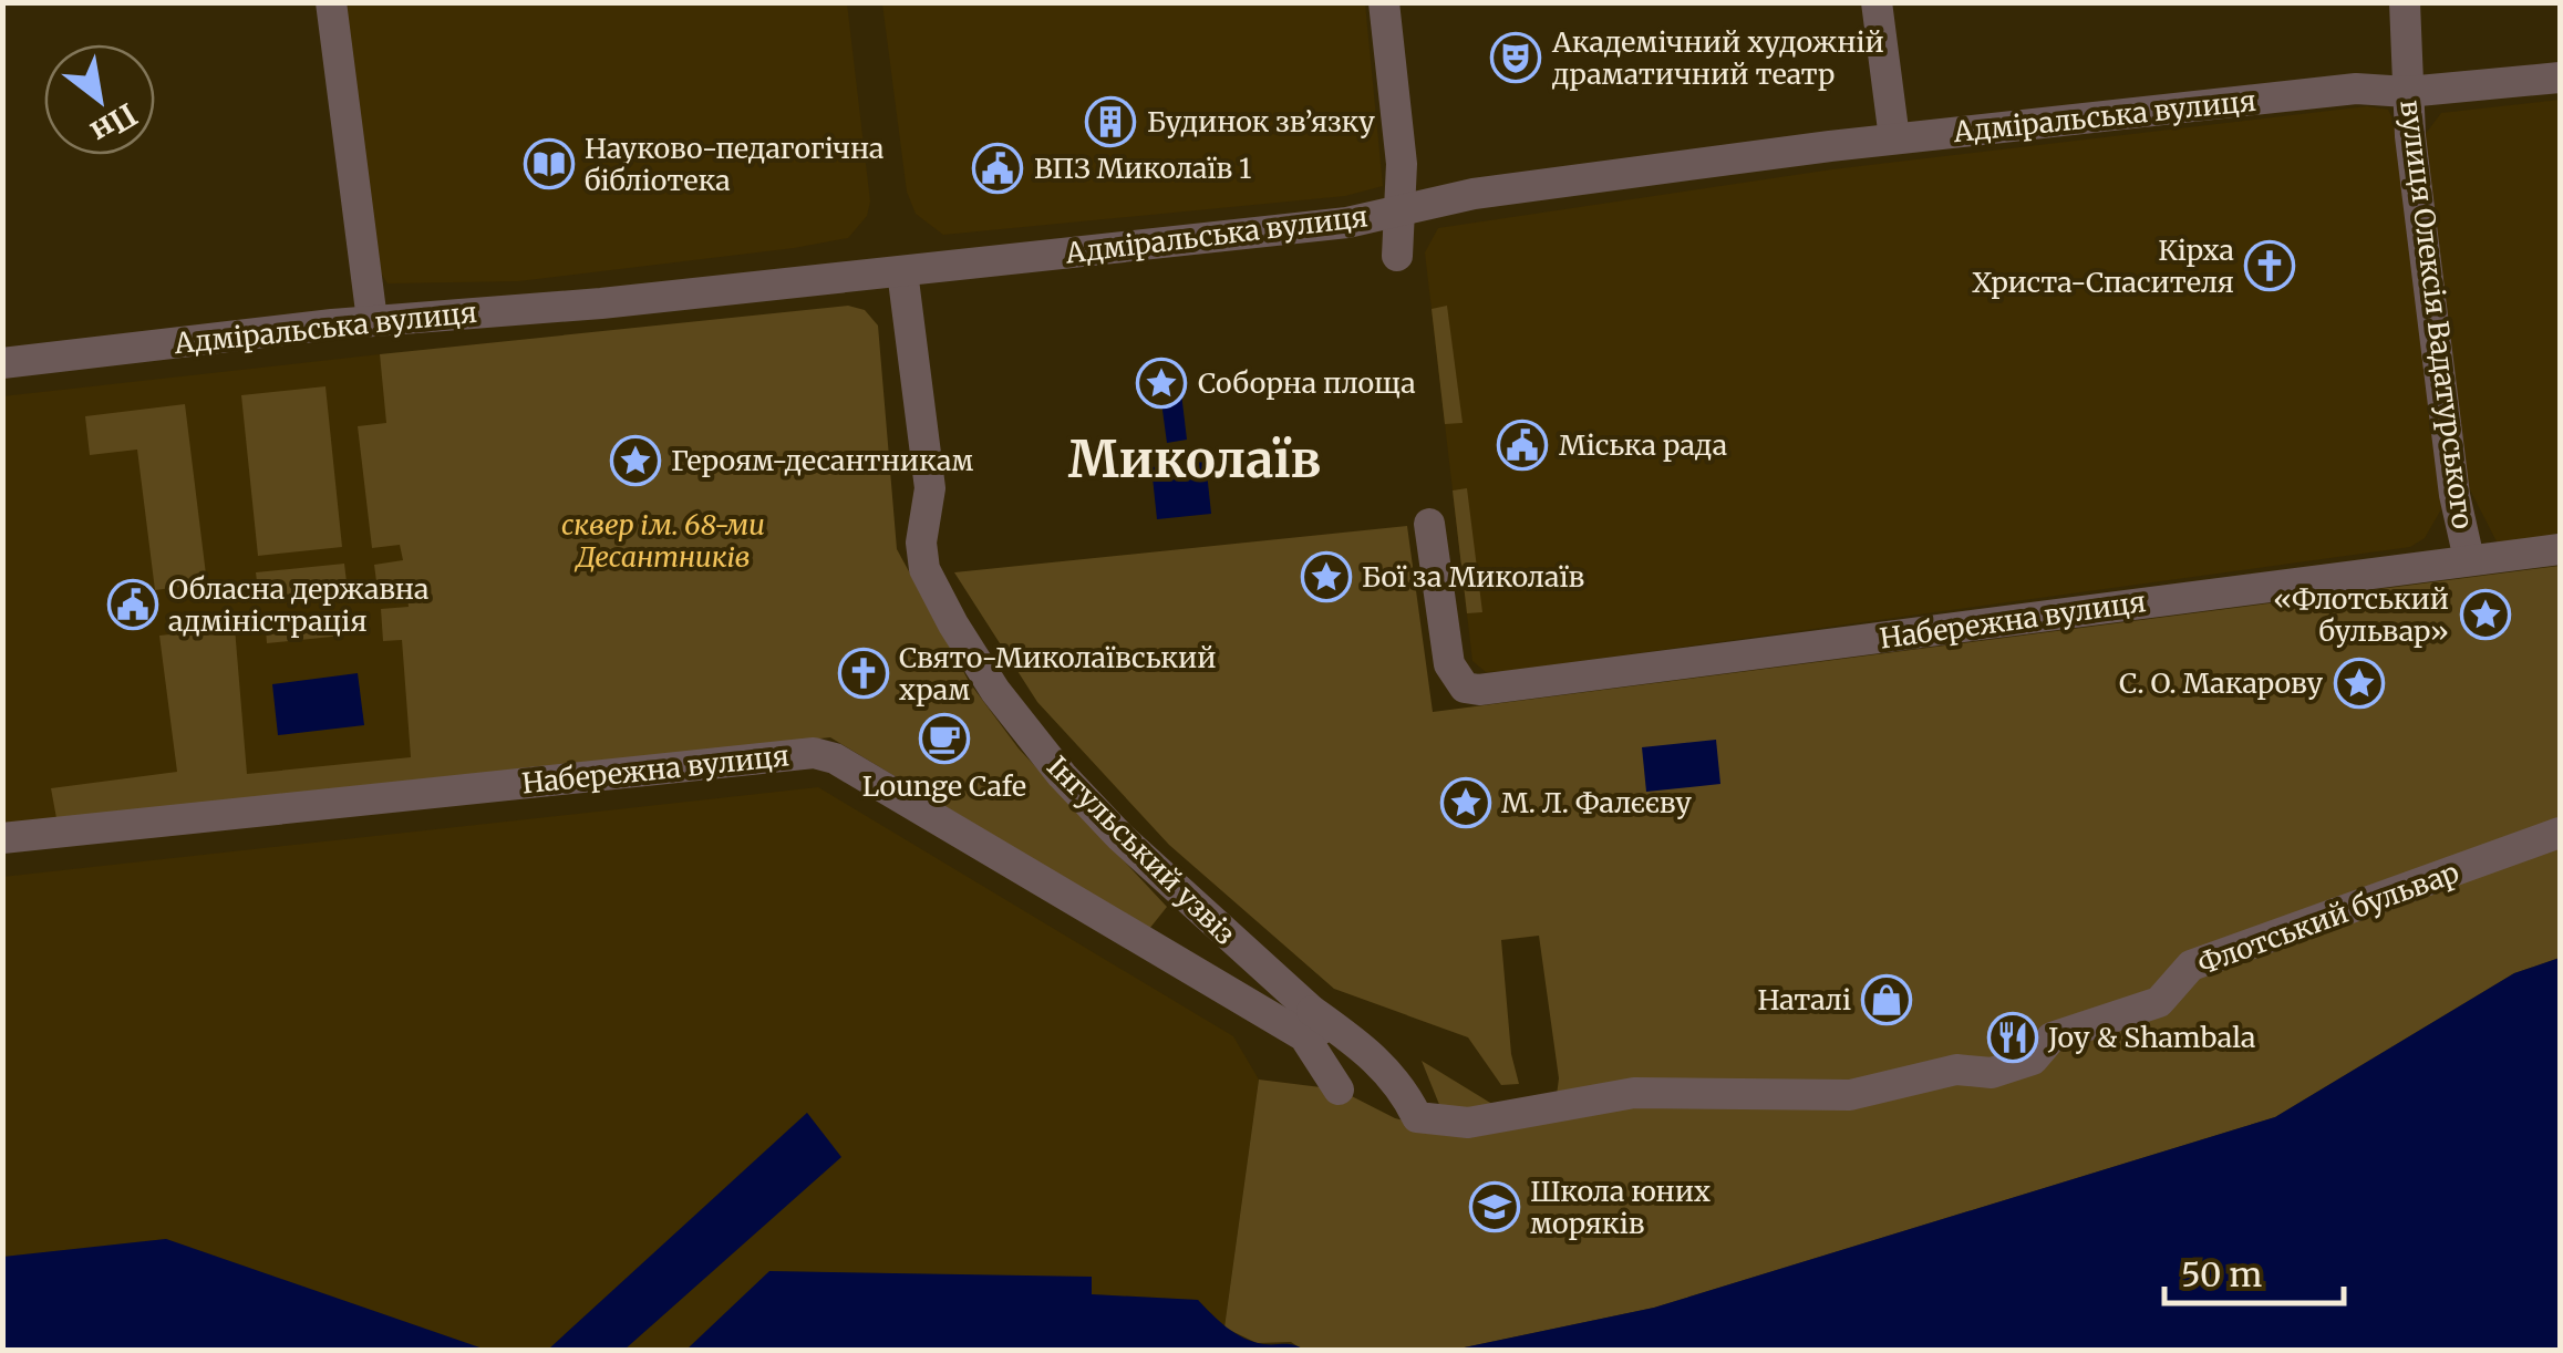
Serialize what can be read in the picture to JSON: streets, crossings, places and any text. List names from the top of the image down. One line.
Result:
{"streets":{"street":["Адміральська вулиця","вулиця Олексія Вадатурського","Набережна вулиця","Інгульський узвіз","Флотський бульвар"]},"crossings":[["Адміральська вулиця","вулиця Олексія Вадатурського"],["Адміральська вулиця","Інгульський узвіз"],["вулиця Олексія Вадатурського","Набережна вулиця"],["Набережна вулиця","Інгульський узвіз"],["Інгульський узвіз","Флотський бульвар"]],"districts":["Миколаїв"],"parks":["сквер ім. 68-ми Десантників"],"places":{"theatre":["Академічний художній драматичний театр"],"building":["Будинок зв’язку"],"library":["Науково-педагогічна бібліотека"],"public building":["ВПЗ Миколаїв 1","Міська рада","Обласна державна адміністрація"],"church":["Кірха Христа-Спасителя","Свято-Миколаївський храм"],"place":["Соборна площа","Героям-десантникам","Бої за Миколаїв","«Флотський бульвар»","С. О. Макарову","М. Л. Фалєєву"],"cafe":["Lounge Cafe"],"shop":["Наталі"],"restaurant":["Joy & Shambala"],"school or university":["Школа юних моряків"]},"scale_bar":"50 m","north":"bottom right"}
